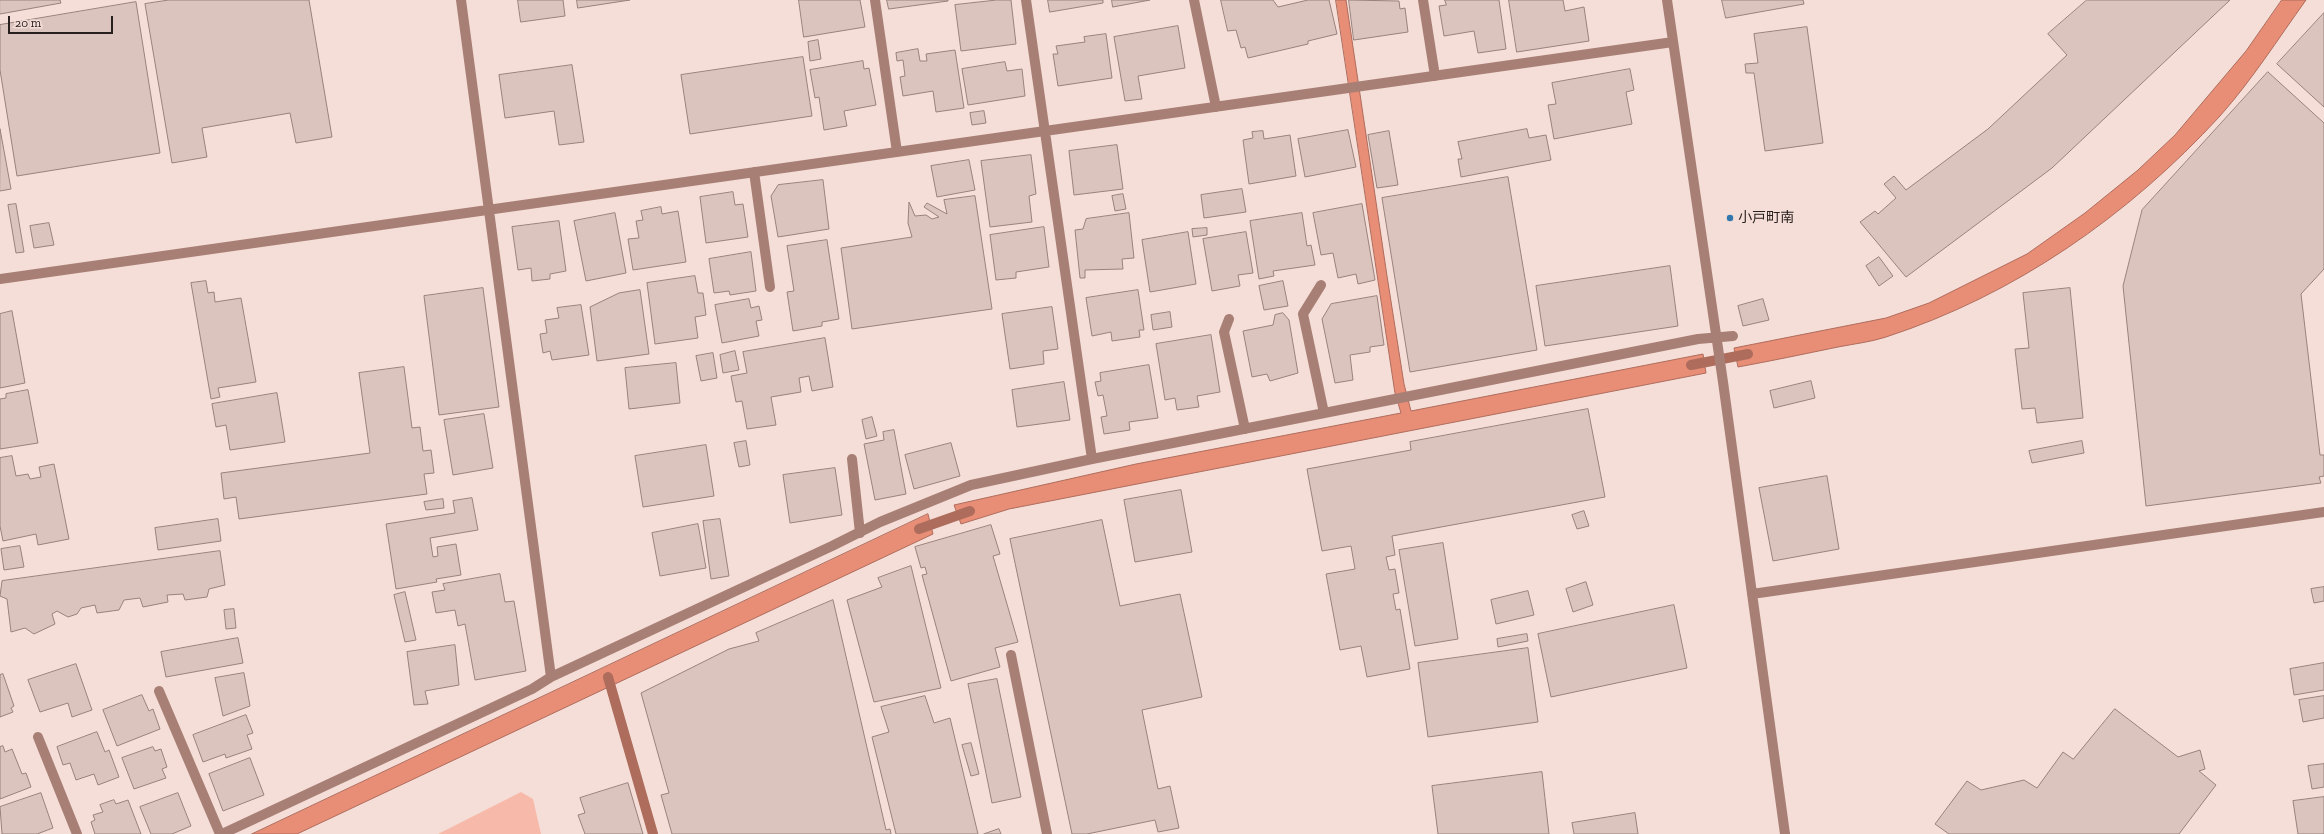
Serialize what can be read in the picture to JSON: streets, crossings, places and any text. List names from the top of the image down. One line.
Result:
{"places":["小戸町南"],"scale_bar":"20 m"}
